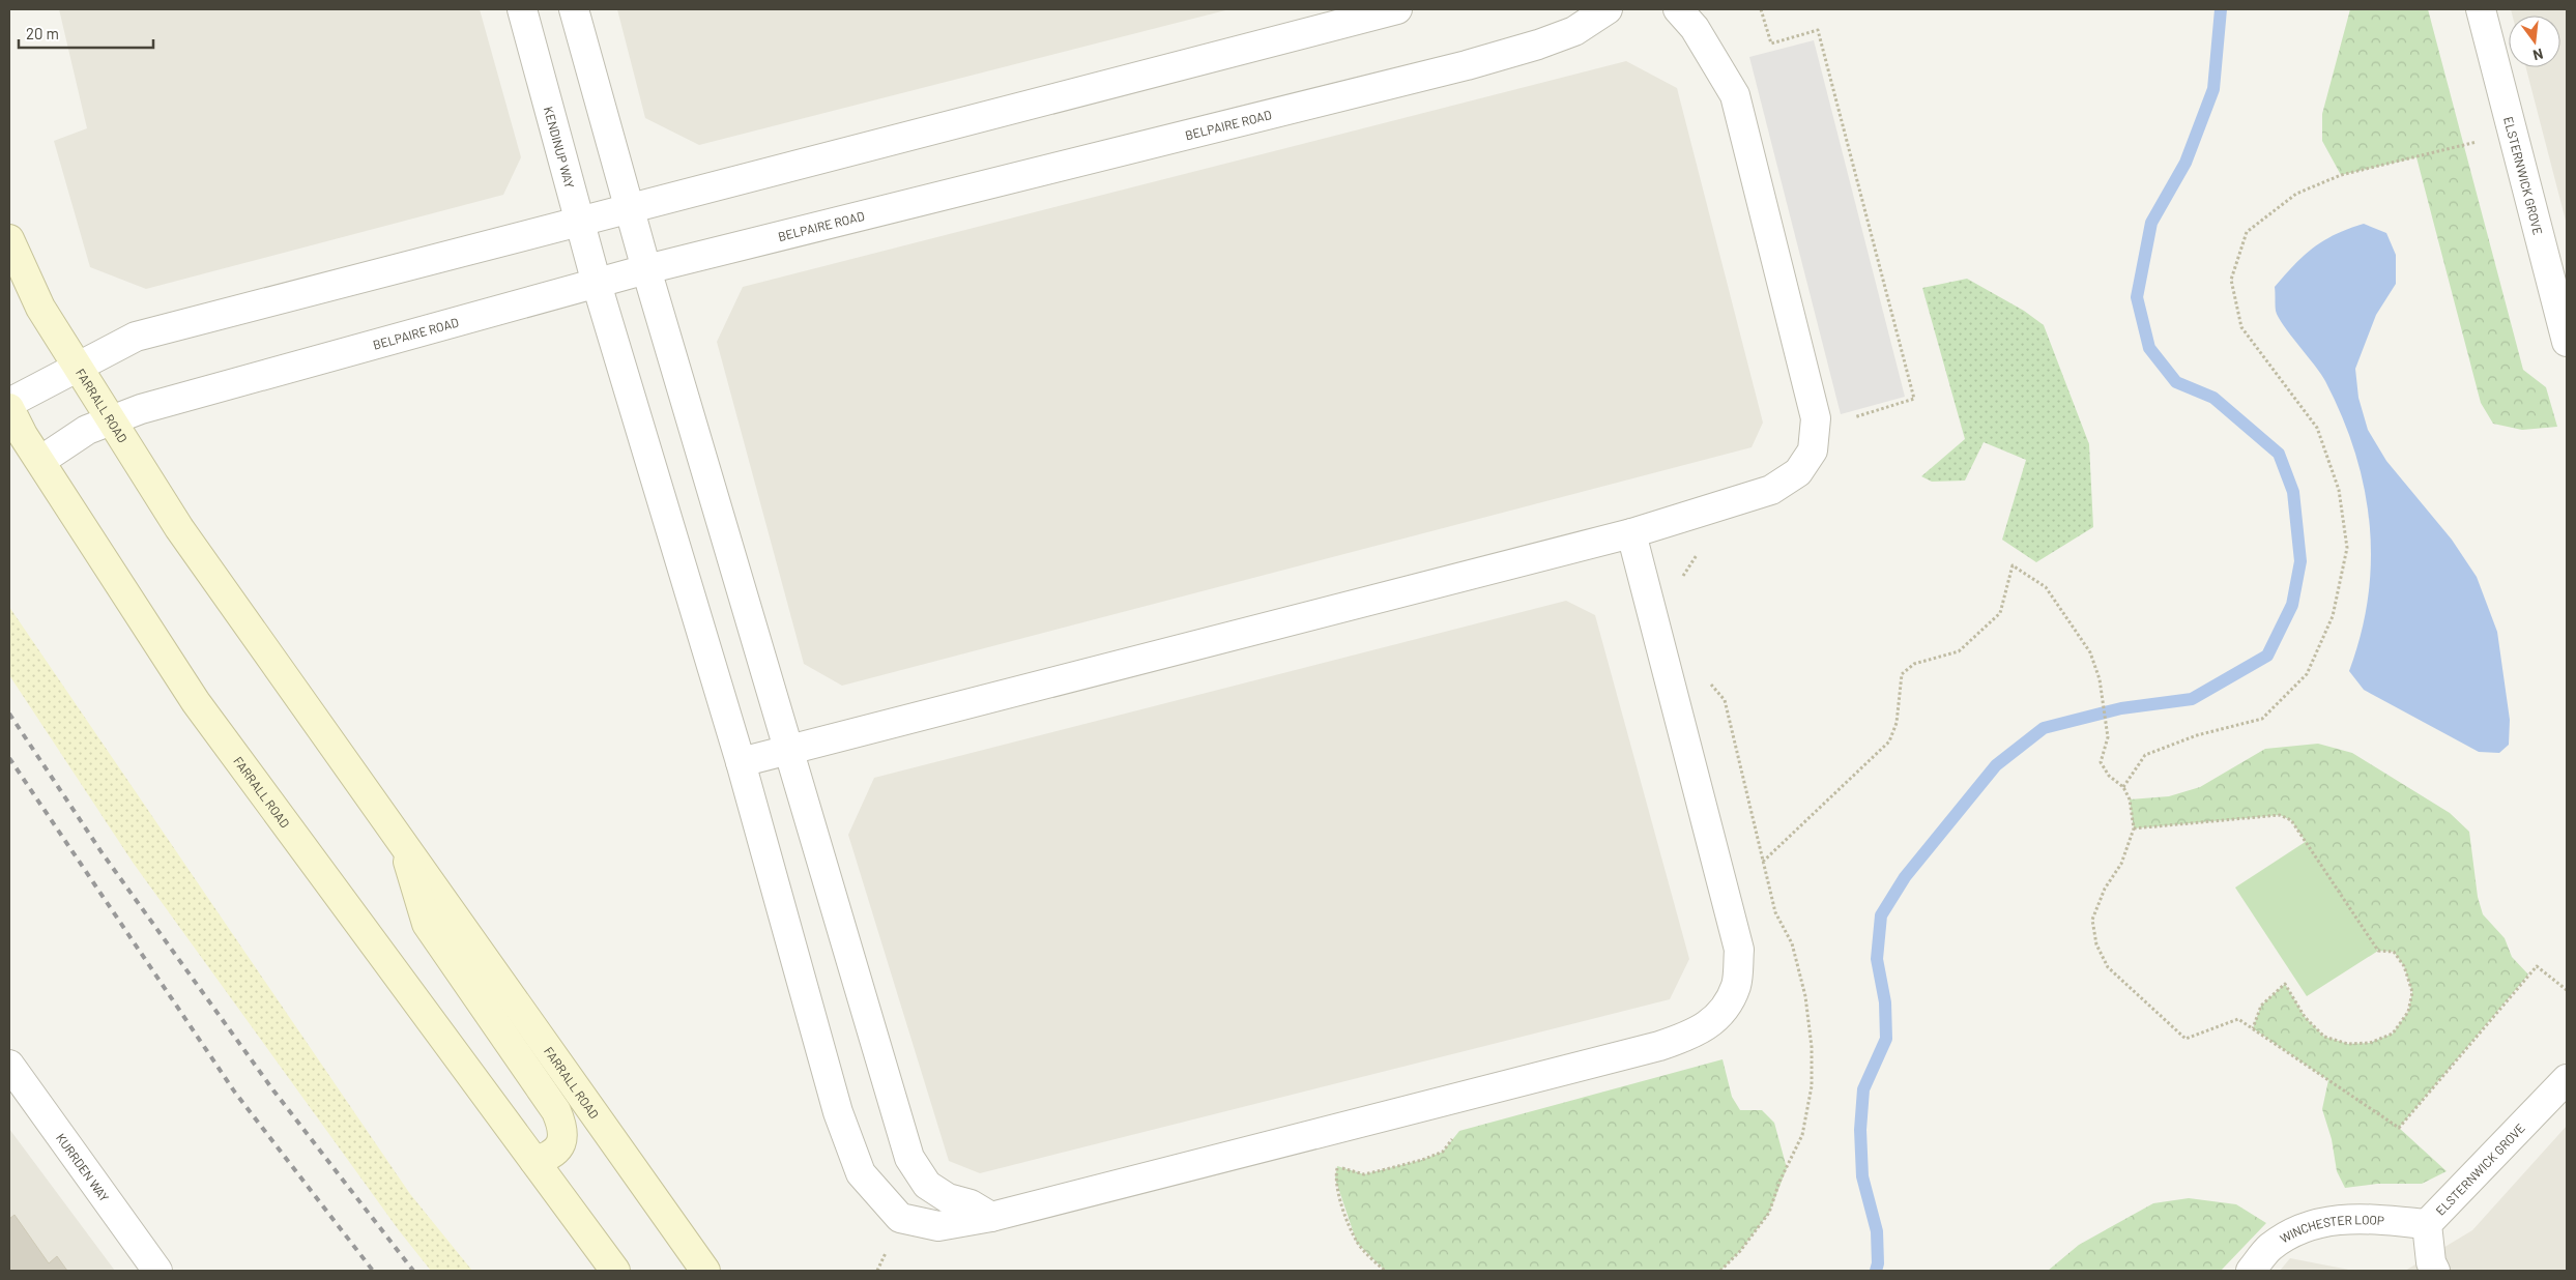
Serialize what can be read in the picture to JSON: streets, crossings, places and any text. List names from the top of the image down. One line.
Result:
{"streets":{"main road":["FARRALL ROAD"],"street":["BELPAIRE ROAD","KENDINUP WAY","ELSTERNWICK GROVE","KURRDEN WAY","WINCHESTER LOOP"]},"crossings":[["BELPAIRE ROAD","KENDINUP WAY"],["BELPAIRE ROAD","FARRALL ROAD"],["ELSTERNWICK GROVE","WINCHESTER LOOP"]],"scale_bar":"20 m","north":"bottom"}
